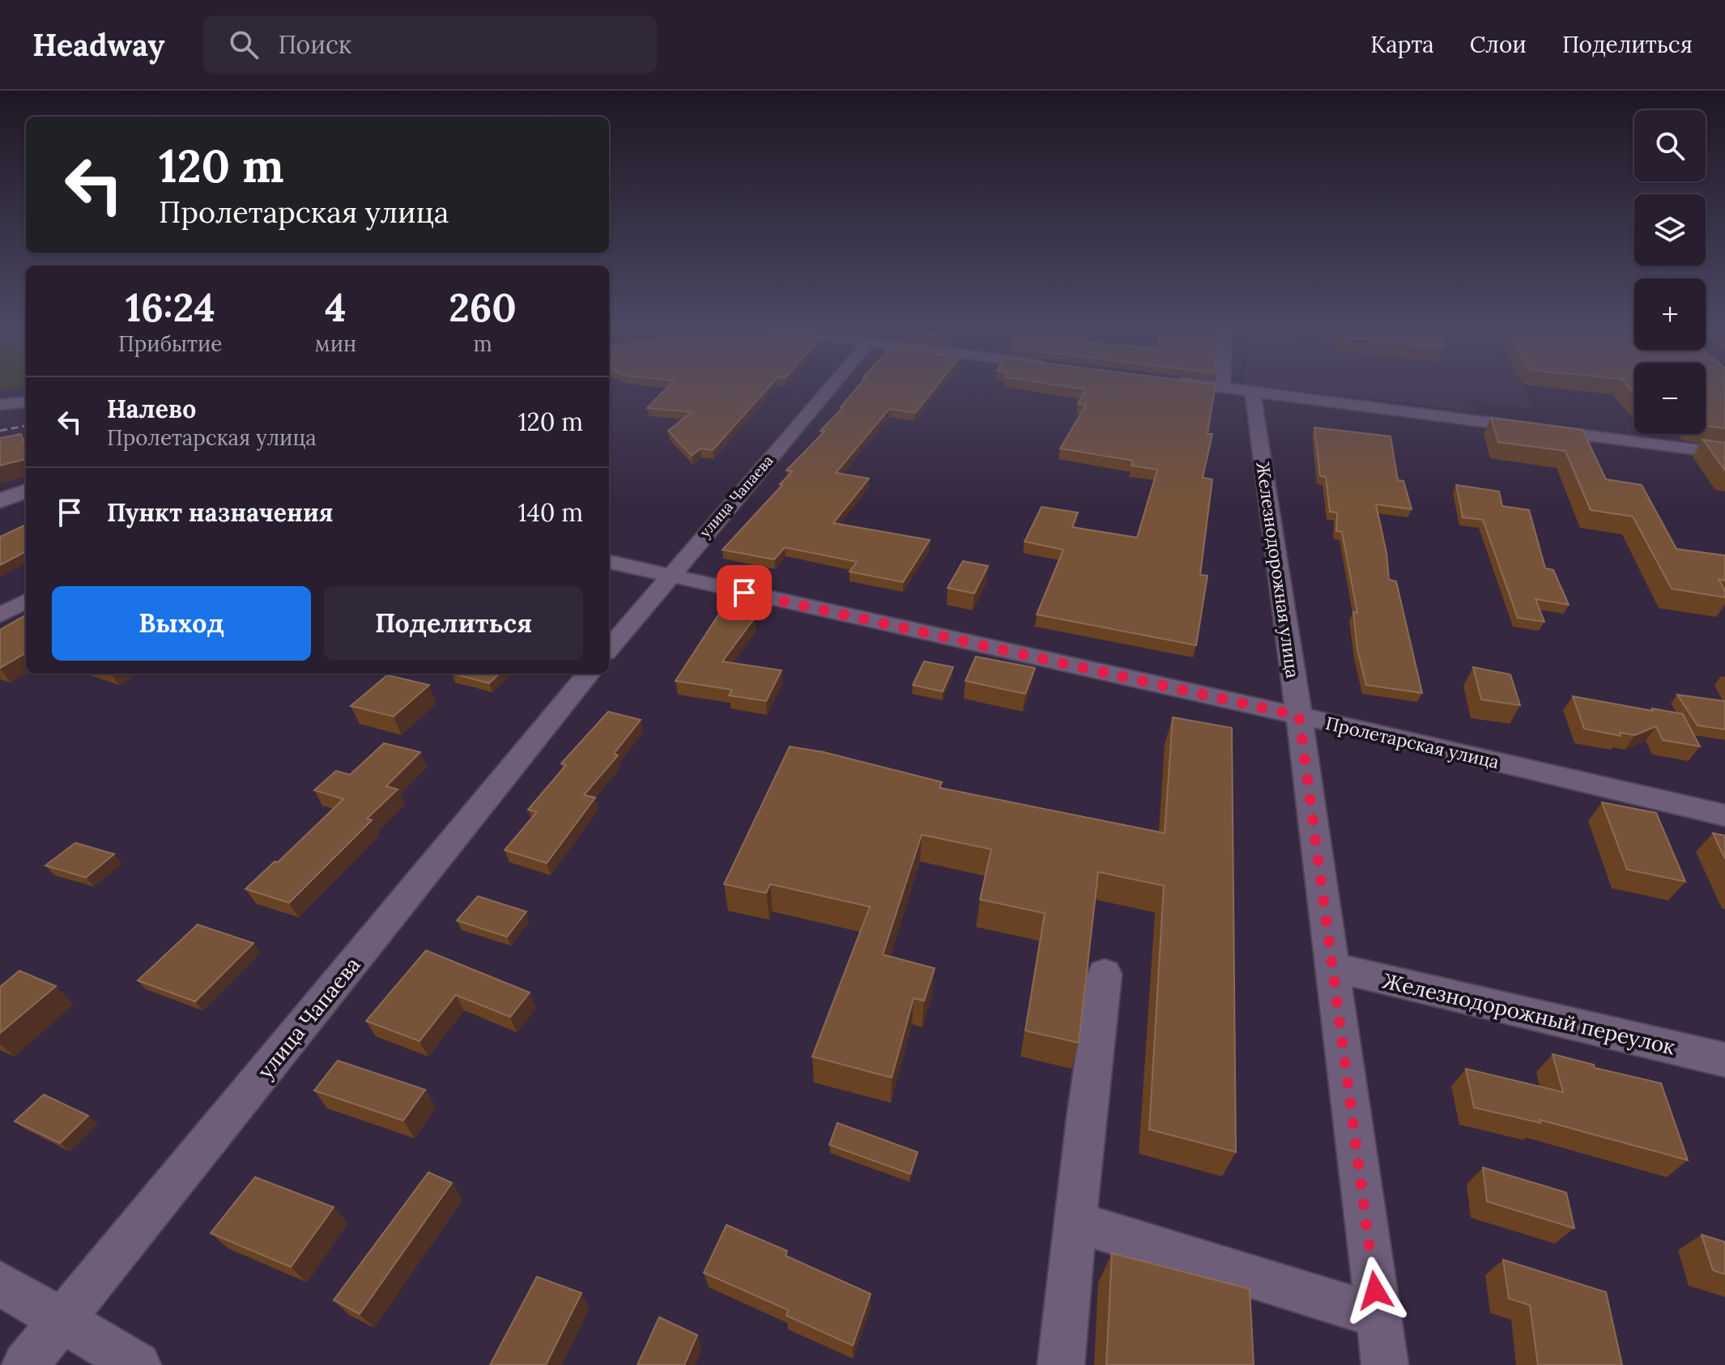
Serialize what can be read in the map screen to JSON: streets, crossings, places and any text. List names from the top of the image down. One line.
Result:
{"streets":{"street":["улица Чапаева","Железнодорожная улица","Пролетарская улица","Железнодорожный переулок"]},"crossings":[["улица Чапаева","Пролетарская улица"],["Железнодорожная улица","Пролетарская улица"],["Железнодорожная улица","Железнодорожный переулок"]],"page":{"header":"Headway","search":"Поиск","nav":["Карта","Слои","Поделиться"],"map_buttons":["+","−"],"turn":["120 m","Пролетарская улица"],"eta":["16:24","Прибытие","4","мин","260","m"],"list":[{"name":"Налево","note":"Пролетарская улица","value":"120 m"},{"name":"Пункт назначения","value":"140 m"}],"buttons":["Выход","Поделиться"]}}
